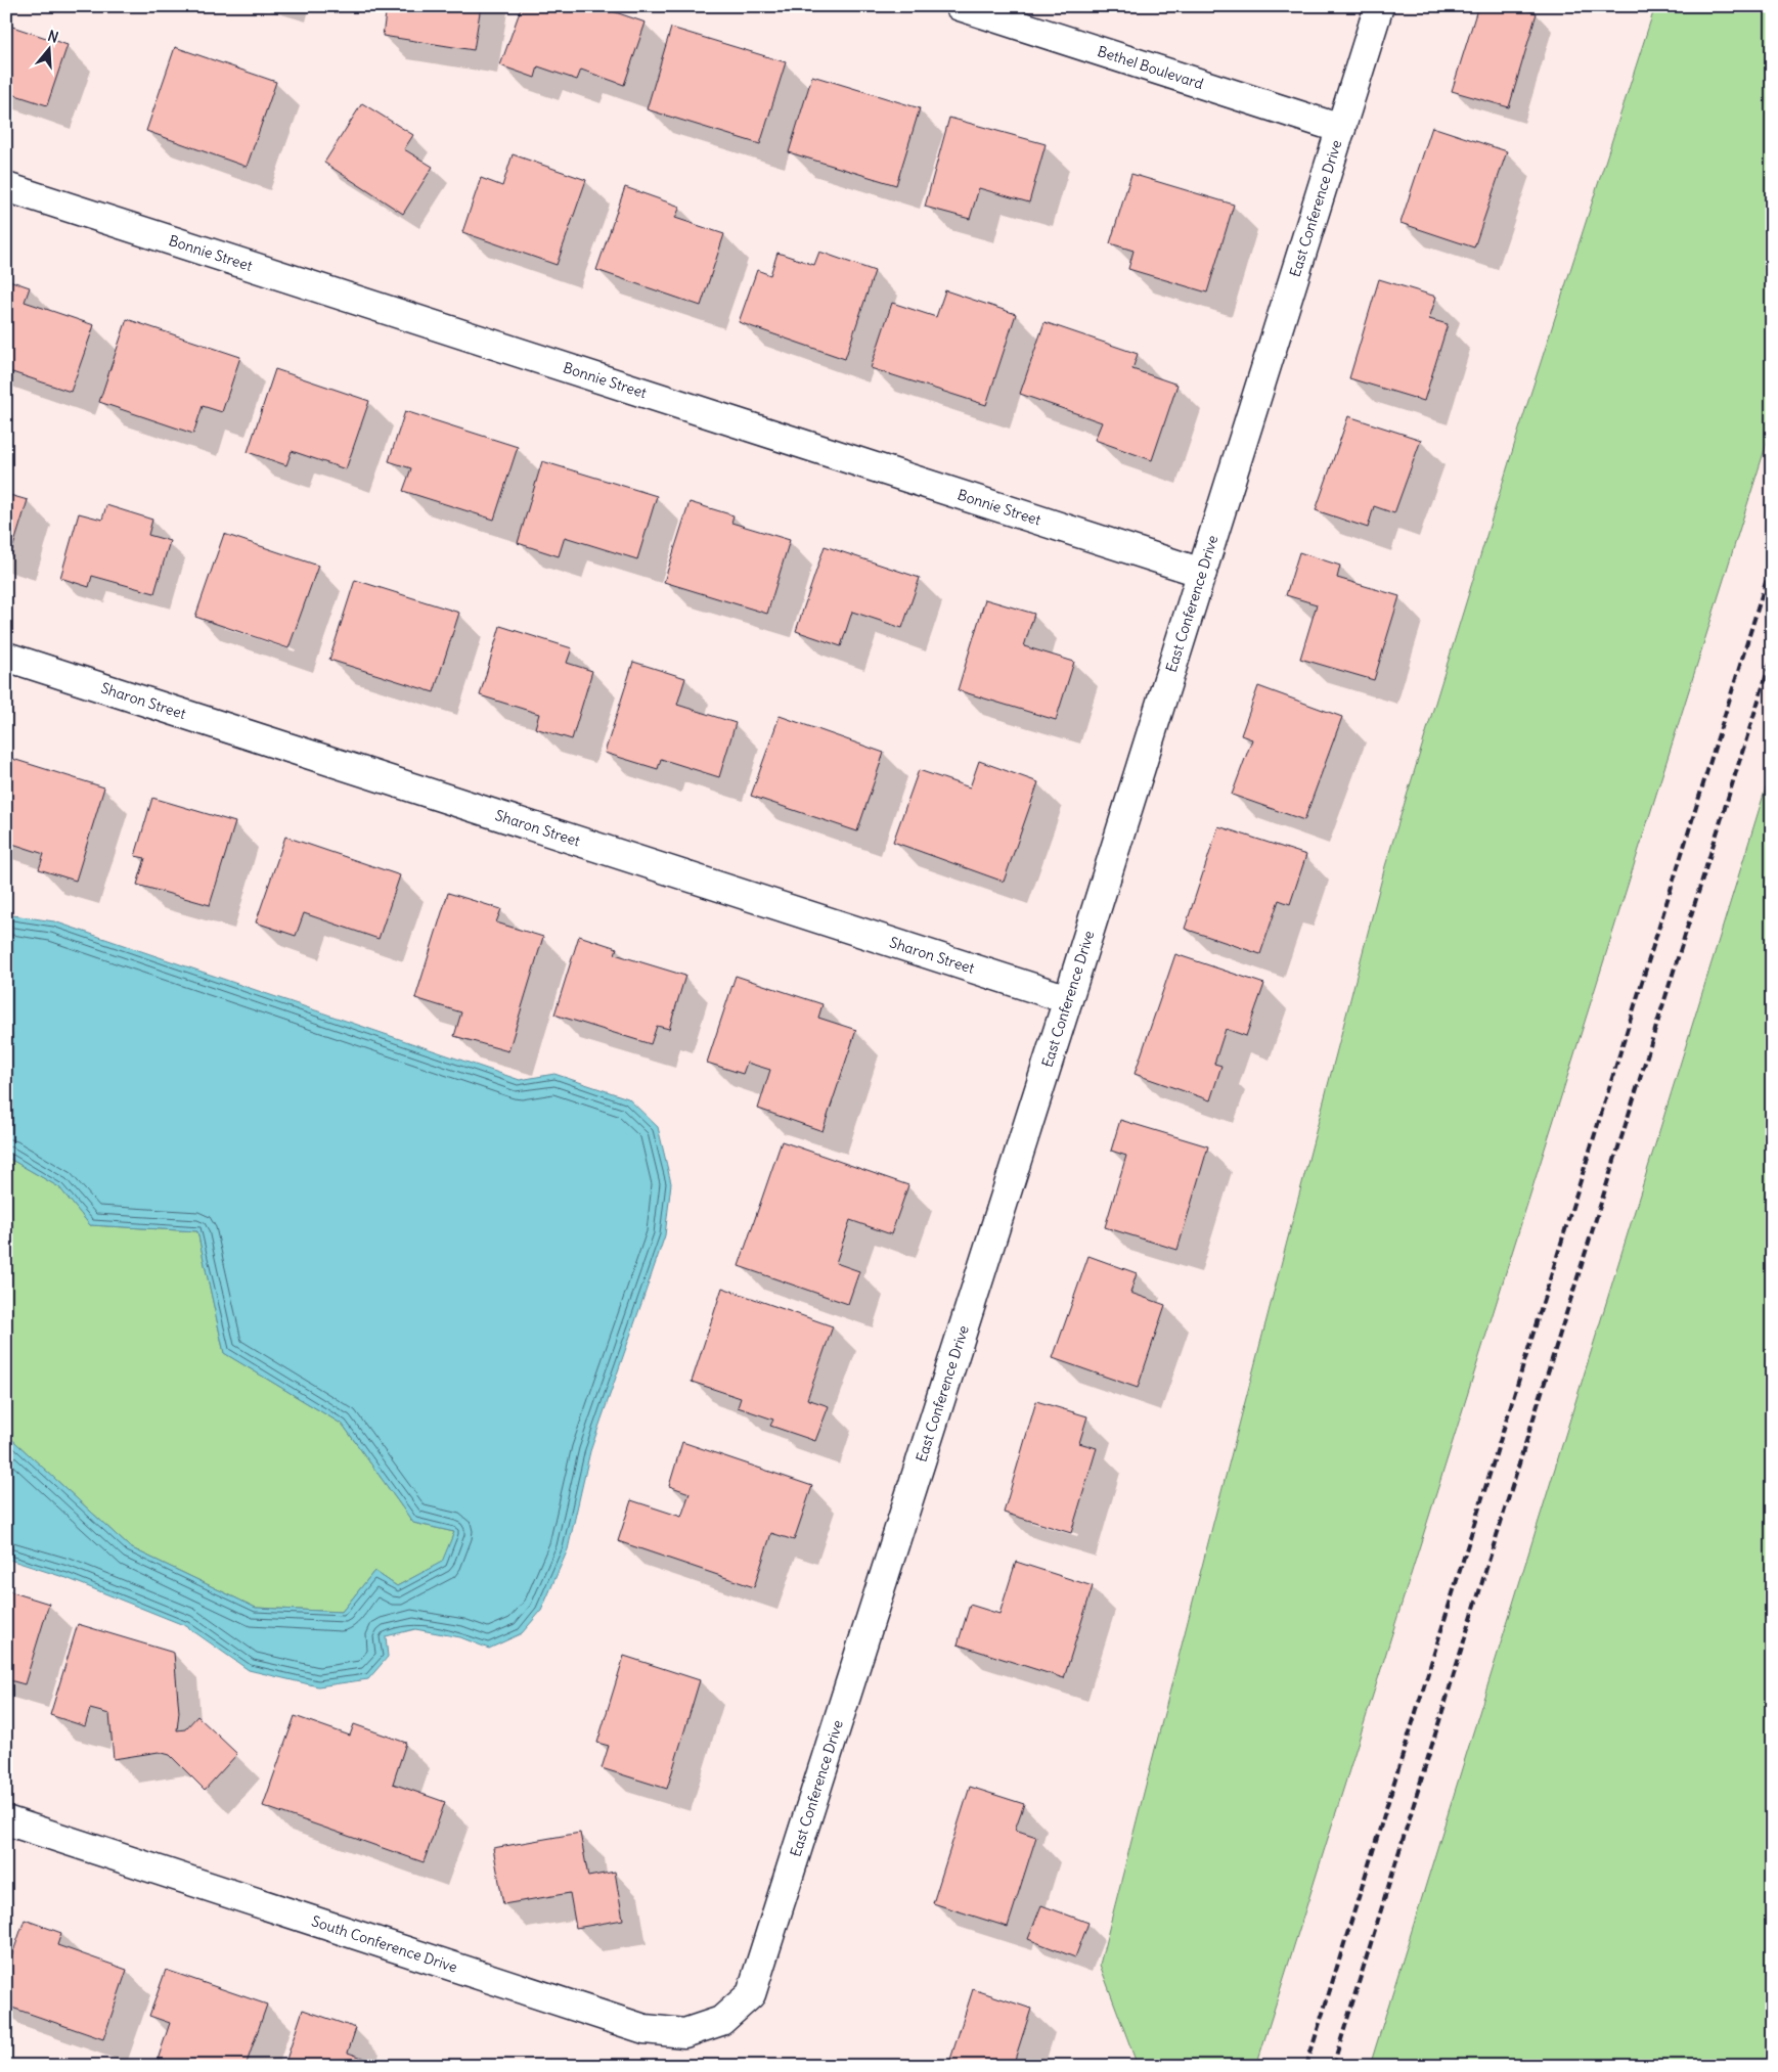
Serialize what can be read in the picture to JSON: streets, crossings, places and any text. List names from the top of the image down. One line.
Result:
{"streets":{"street":["Bethel Boulevard","East Conference Drive","Bonnie Street","Sharon Street","South Conference Drive"]},"crossings":[["Bethel Boulevard","East Conference Drive"],["East Conference Drive","Bonnie Street"],["East Conference Drive","Sharon Street"],["East Conference Drive","South Conference Drive"]],"north":"top"}
